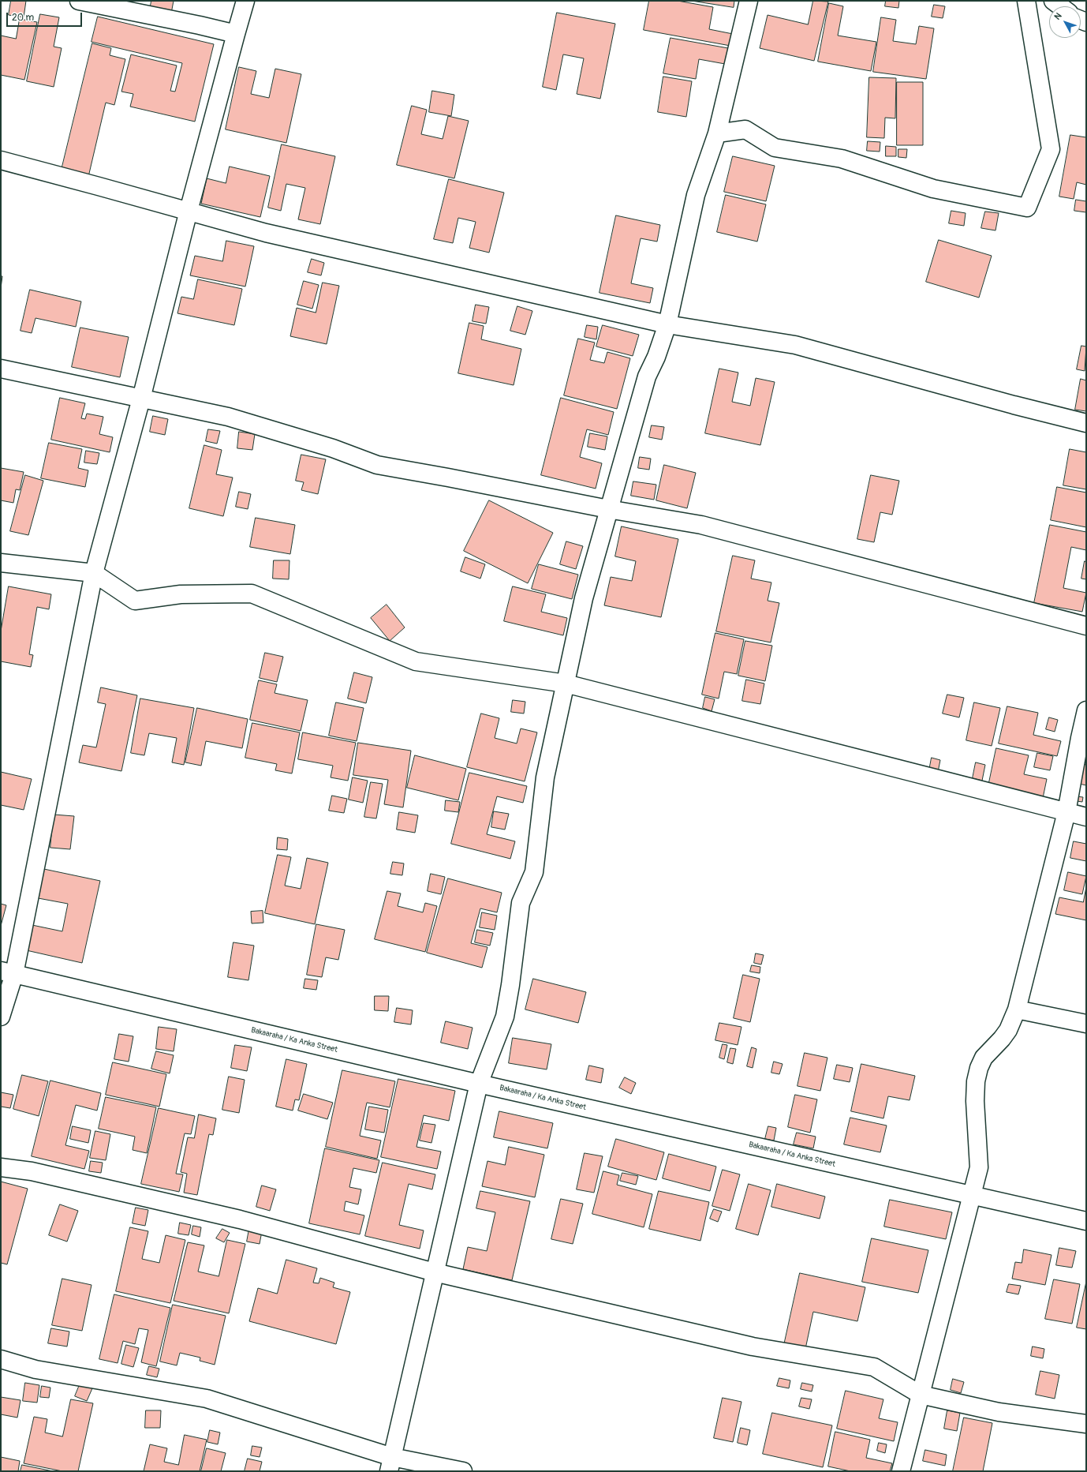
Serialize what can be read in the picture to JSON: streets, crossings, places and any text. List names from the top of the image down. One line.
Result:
{"streets":{"street":["Bakaaraha / Ka Anka Street"]},"scale_bar":"20 m","north":"top left"}
